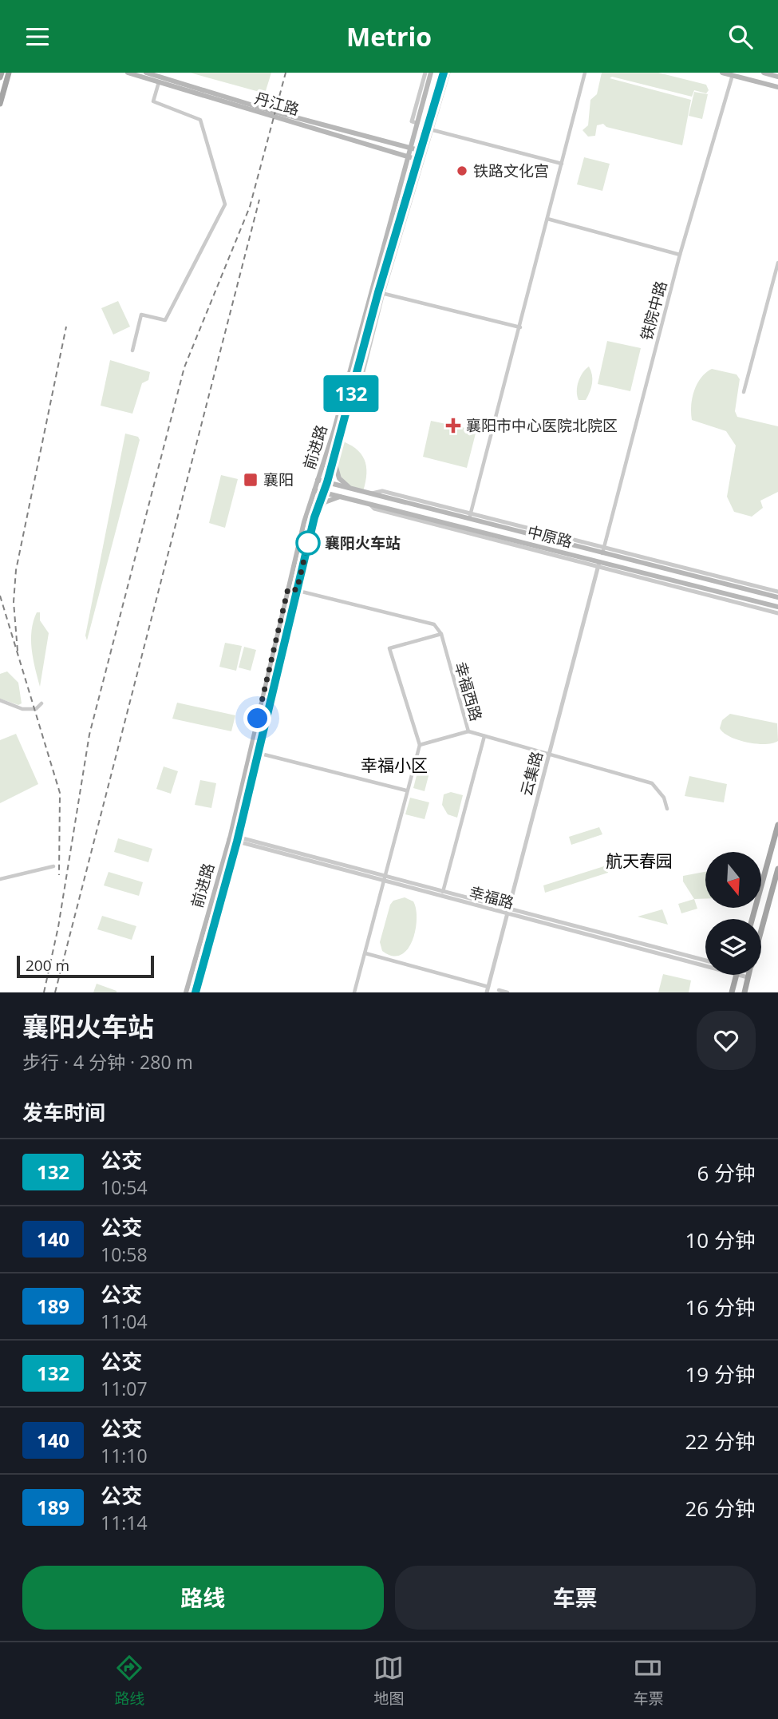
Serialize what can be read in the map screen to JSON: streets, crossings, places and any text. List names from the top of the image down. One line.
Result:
{"streets":{"main road":["丹江路","前进路","中原路"],"street":["铁院中路","幸福西路","云集路","幸福路"]},"crossings":[["丹江路","前进路"],["铁院中路","中原路"],["前进路","中原路"],["前进路","幸福路"],["中原路","云集路"],["幸福西路","云集路"],["云集路","幸福路"]],"districts":["幸福小区","航天春园"],"places":{"other":["铁路文化宫","襄阳火车站"],"health":["襄阳市中心医院北院区"],"transit":["襄阳"]},"lines":["bus line 132"],"scale_bar":"200 m","north":"bottom","page":{"header":"Metrio","on_map":"132","scale":"200 m","heading":[["襄阳火车站","步行 · 4 分钟 · 280 m"],"发车时间"],"list":[{"mark":"132","name":"公交","note":"10:54","value":"6 分钟"},{"mark":"140","name":"公交","note":"10:58","value":"10 分钟"},{"mark":"189","name":"公交","note":"11:04","value":"16 分钟"},{"mark":"132","name":"公交","note":"11:07","value":"19 分钟"},{"mark":"140","name":"公交","note":"11:10","value":"22 分钟"},{"mark":"189","name":"公交","note":"11:14","value":"26 分钟"}],"buttons":["路线","车票"],"tabs":["路线","地图","车票"]}}
